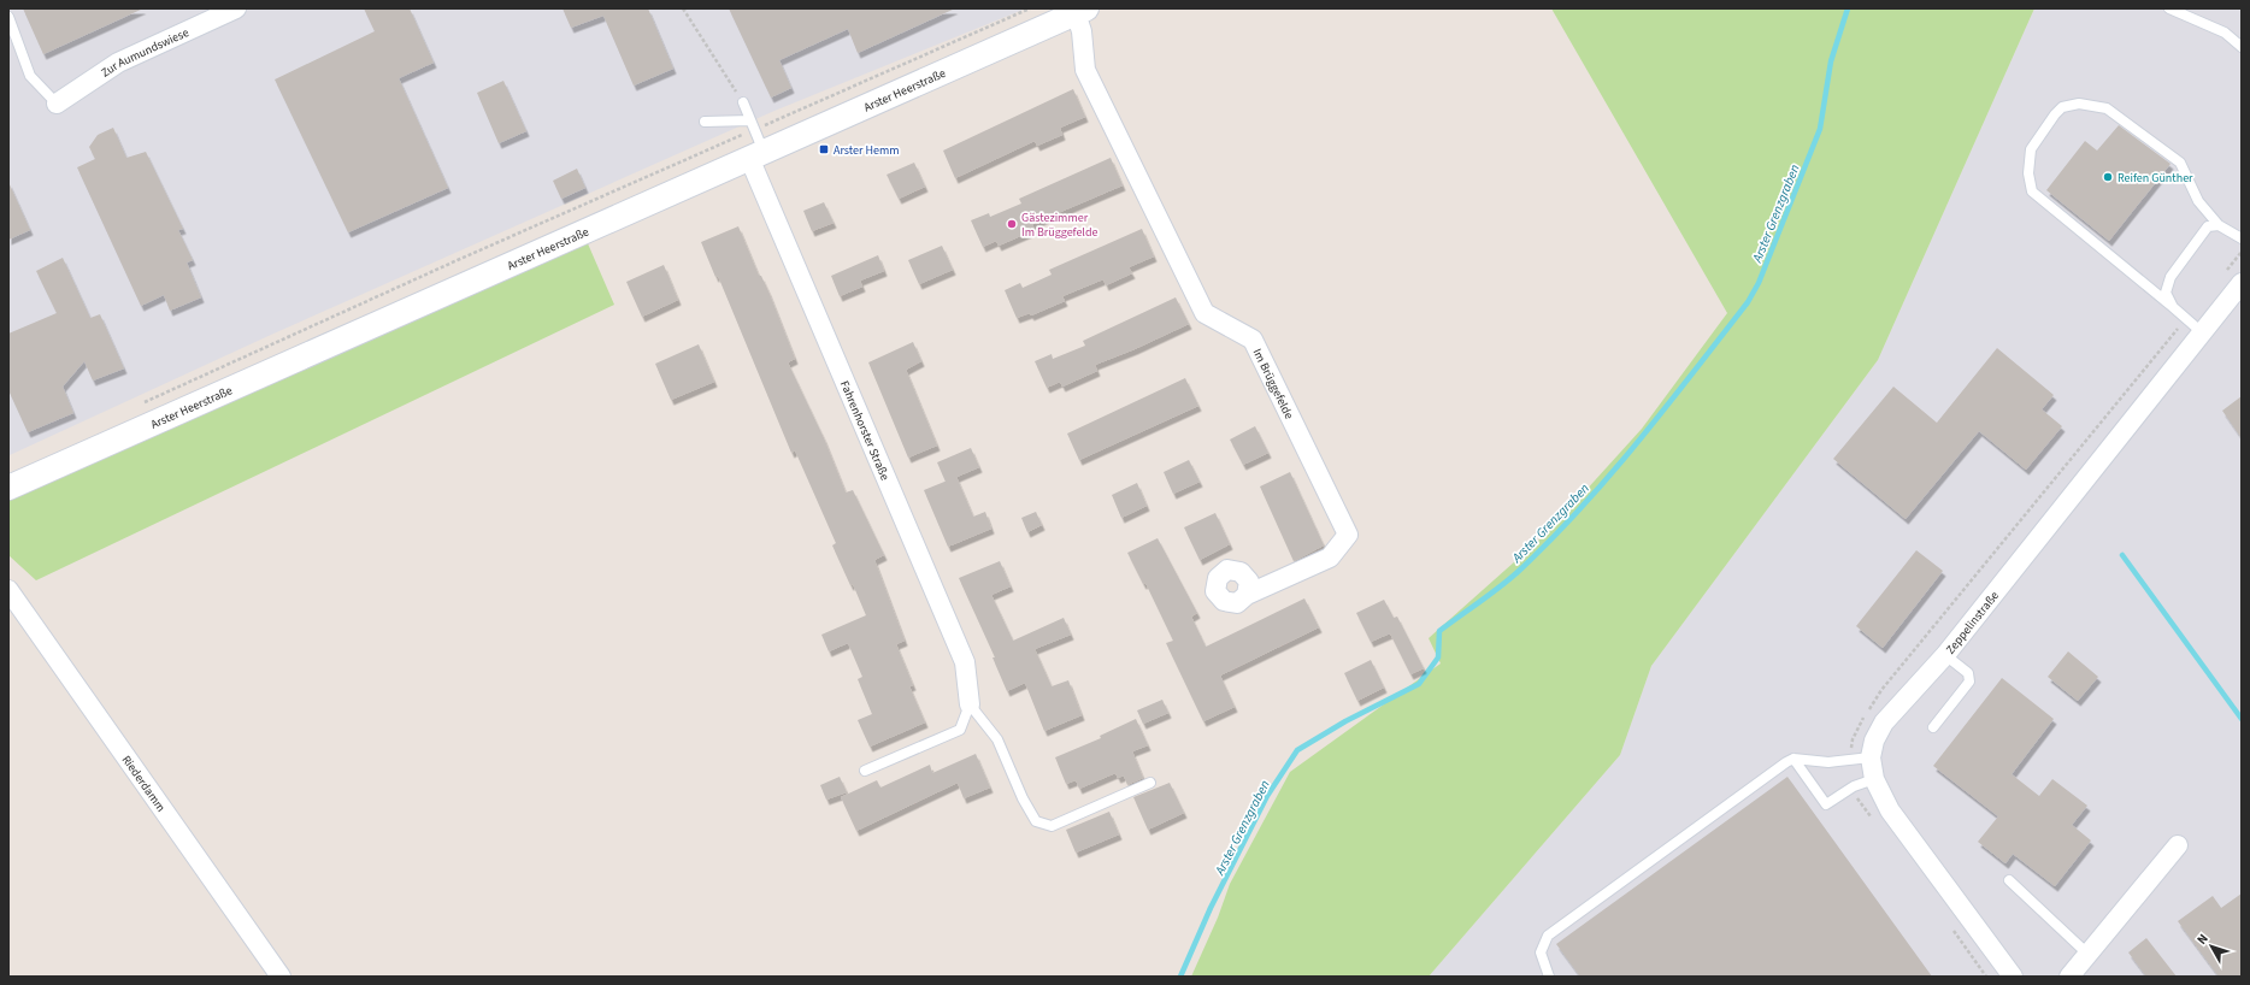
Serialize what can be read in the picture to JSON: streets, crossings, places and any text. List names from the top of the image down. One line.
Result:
{"streets":{"street":["Zur Aumundswiese","Arster Heerstraße","Im Brüggefelde","Fahrenhorster Straße","Zeppelinstraße","Riederdamm"]},"crossings":[["Arster Heerstraße","Im Brüggefelde"],["Arster Heerstraße","Fahrenhorster Straße"]],"water":["Arster Grenzgraben"],"places":{"transit":["Arster Hemm"],"other":["Reifen Günther","Gästezimmer Im Brüggefelde"]},"north":"top left"}
